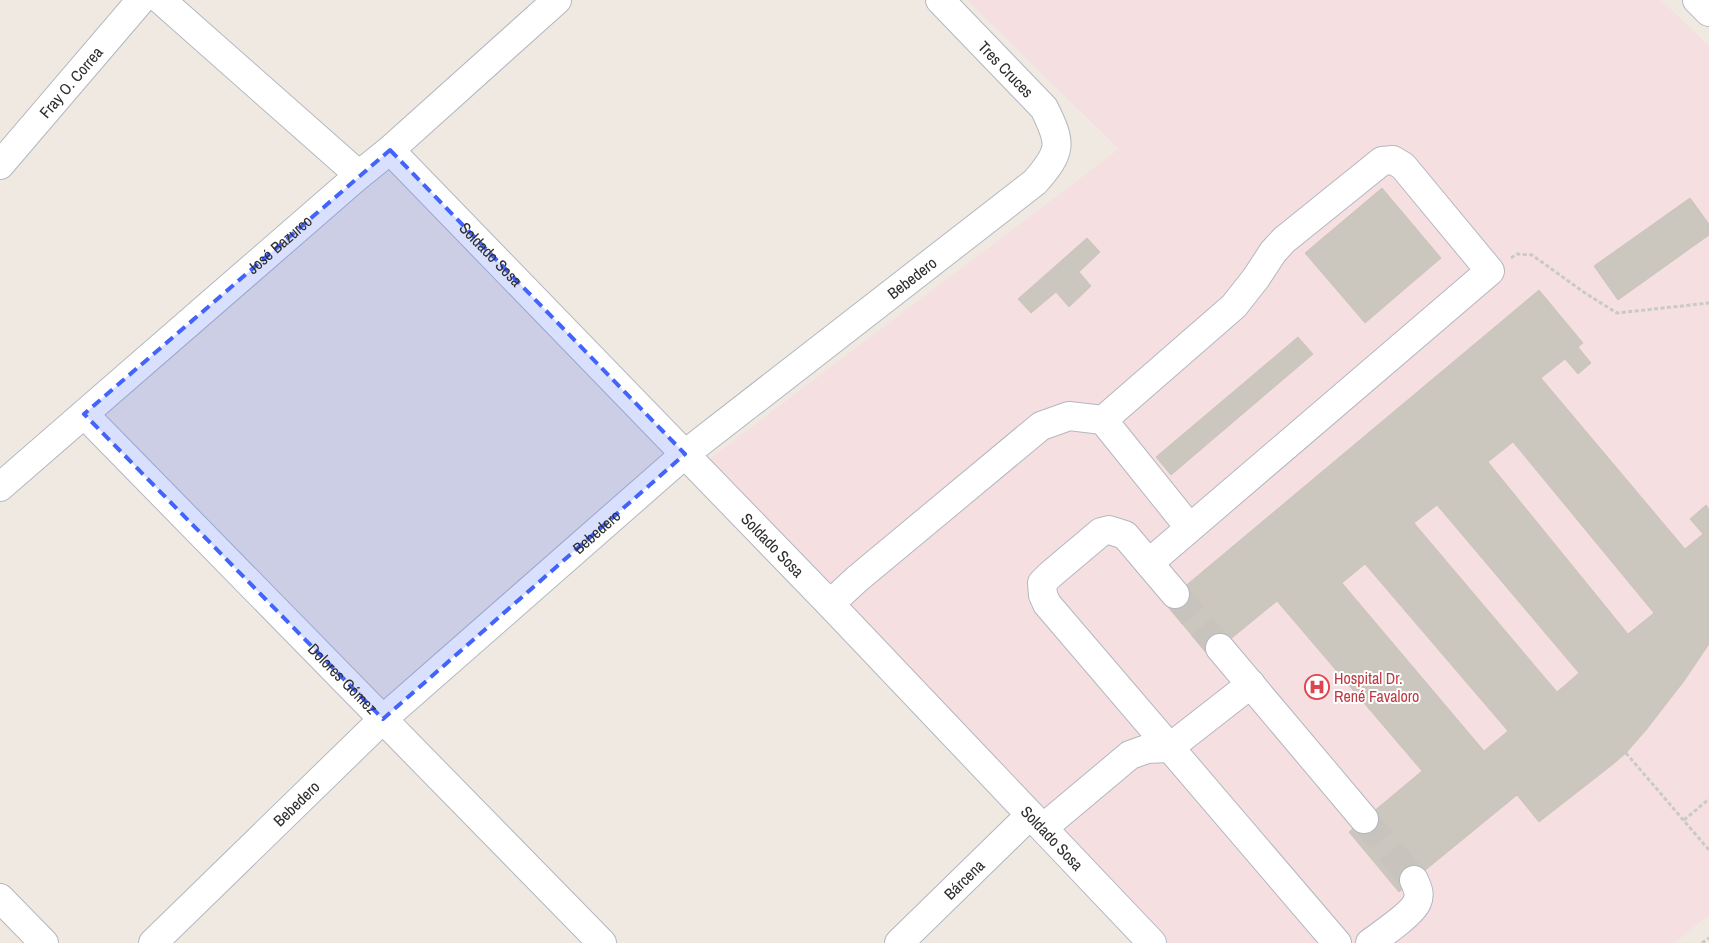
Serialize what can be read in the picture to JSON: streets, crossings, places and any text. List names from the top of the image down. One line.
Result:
{"streets":{"street":["Tres Cruces","Fray O. Correa","José Bazurco","Soldado Sosa","Bebedero","Dolores Gómez","Bárcena"]},"crossings":[["Tres Cruces","Bebedero"],["José Bazurco","Soldado Sosa"],["José Bazurco","Dolores Gómez"],["Soldado Sosa","Bebedero"],["Soldado Sosa","Bárcena"],["Bebedero","Dolores Gómez"]],"places":{"hospital":["Hospital Dr. René Favaloro"]}}
